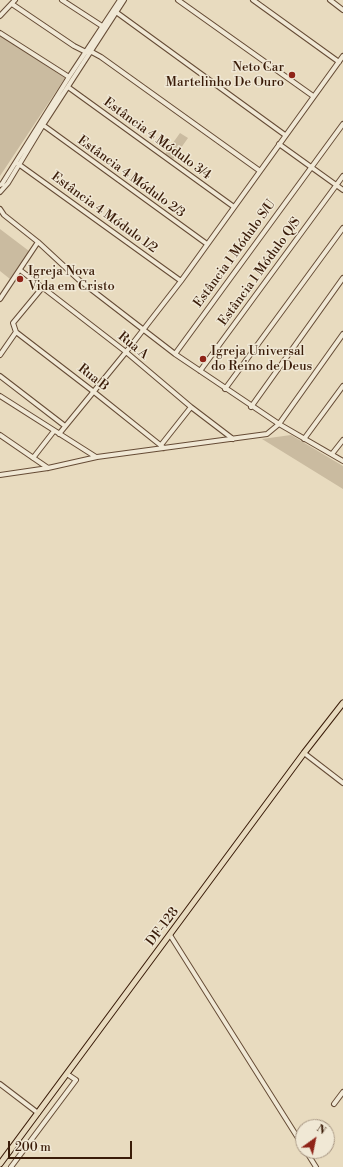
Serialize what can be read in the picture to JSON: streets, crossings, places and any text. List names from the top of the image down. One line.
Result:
{"streets":{"main road":["DF-128"],"street":["Estância 4 Módulo 3/4","Estância 4 Módulo 2/3","Estância 4 Módulo 1/2","Estância 1 Módulo S/U","Estância 1 Módulo Q/S","Rua A","Rua B"]},"places":["Neto Car Martelinho De Ouro","Igreja Nova Vida em Cristo","Igreja Universal do Reino de Deus"],"scale_bar":"200 m","north":"top right"}
